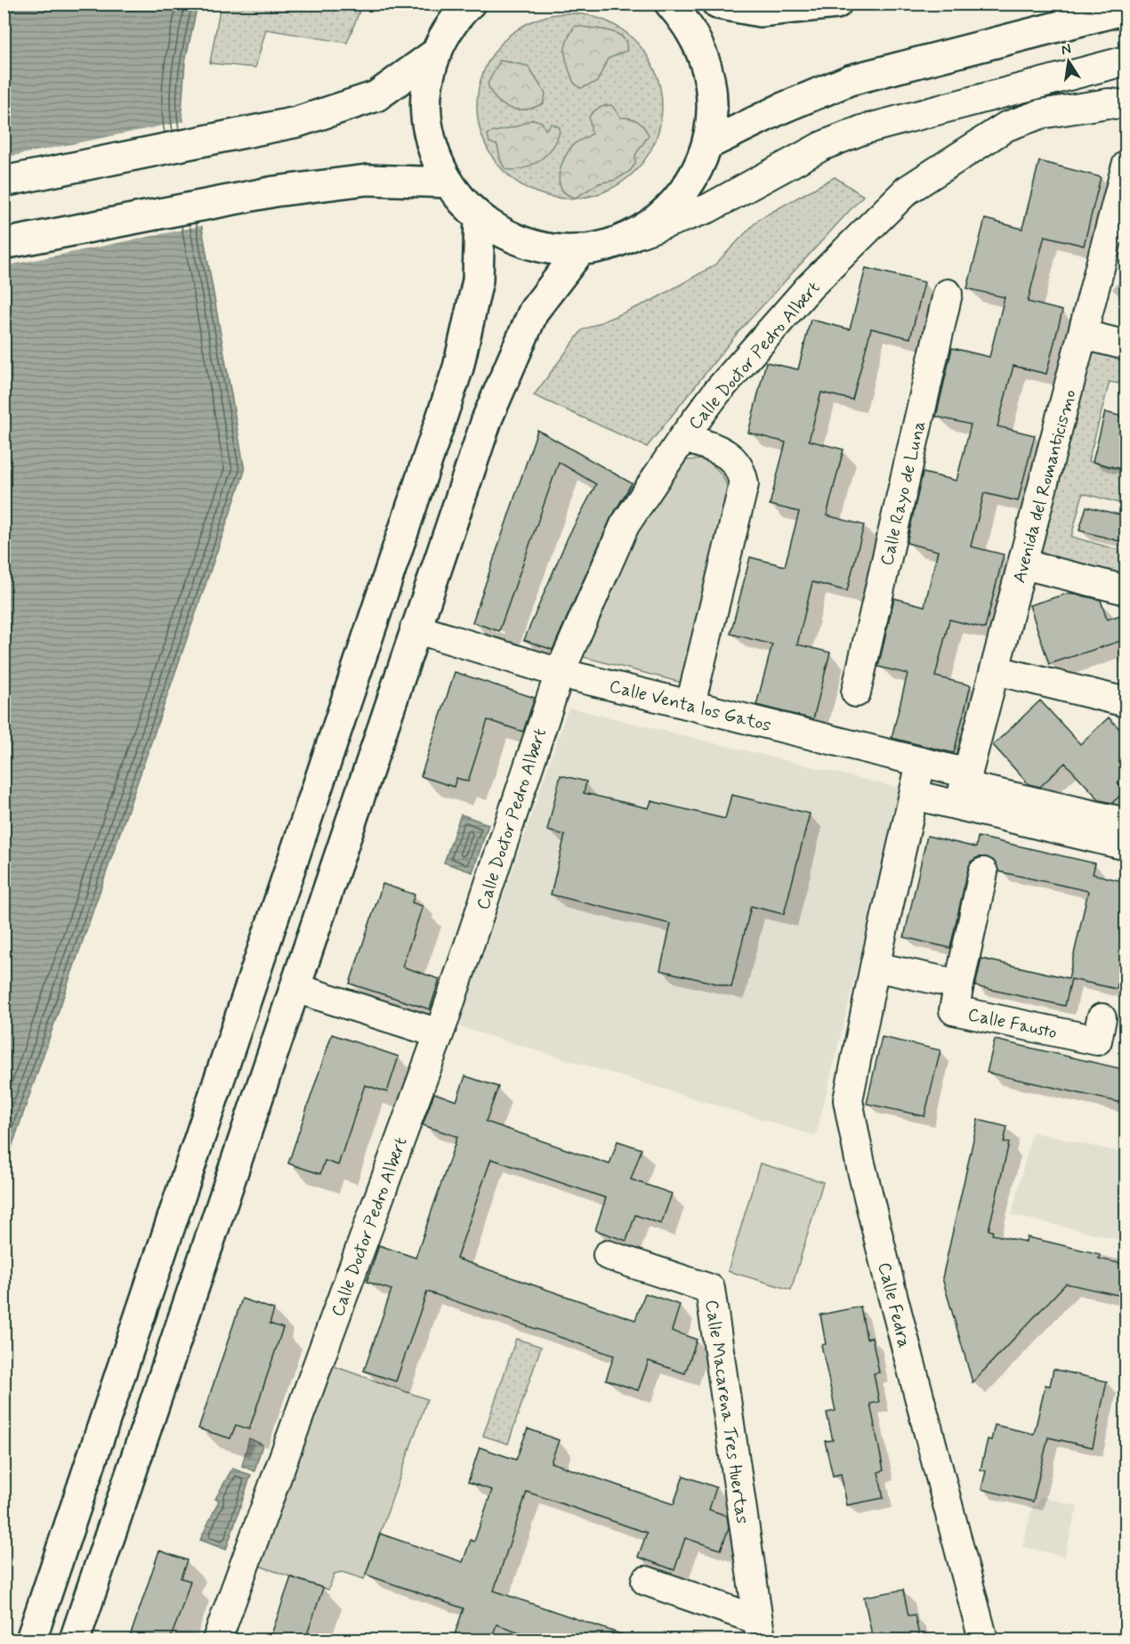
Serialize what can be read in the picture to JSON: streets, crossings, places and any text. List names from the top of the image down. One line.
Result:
{"streets":{"street":["Calle Doctor Pedro Albert","Avenida del Romanticismo","Calle Rayo de Luna","Calle Venta los Gatos","Calle Fausto","Calle Fedra","Calle Macarena Tres Huertas"]},"crossings":[["Calle Doctor Pedro Albert","Calle Venta los Gatos"],["Avenida del Romanticismo","Calle Venta los Gatos"],["Calle Fausto","Calle Fedra"]],"north":"top"}
